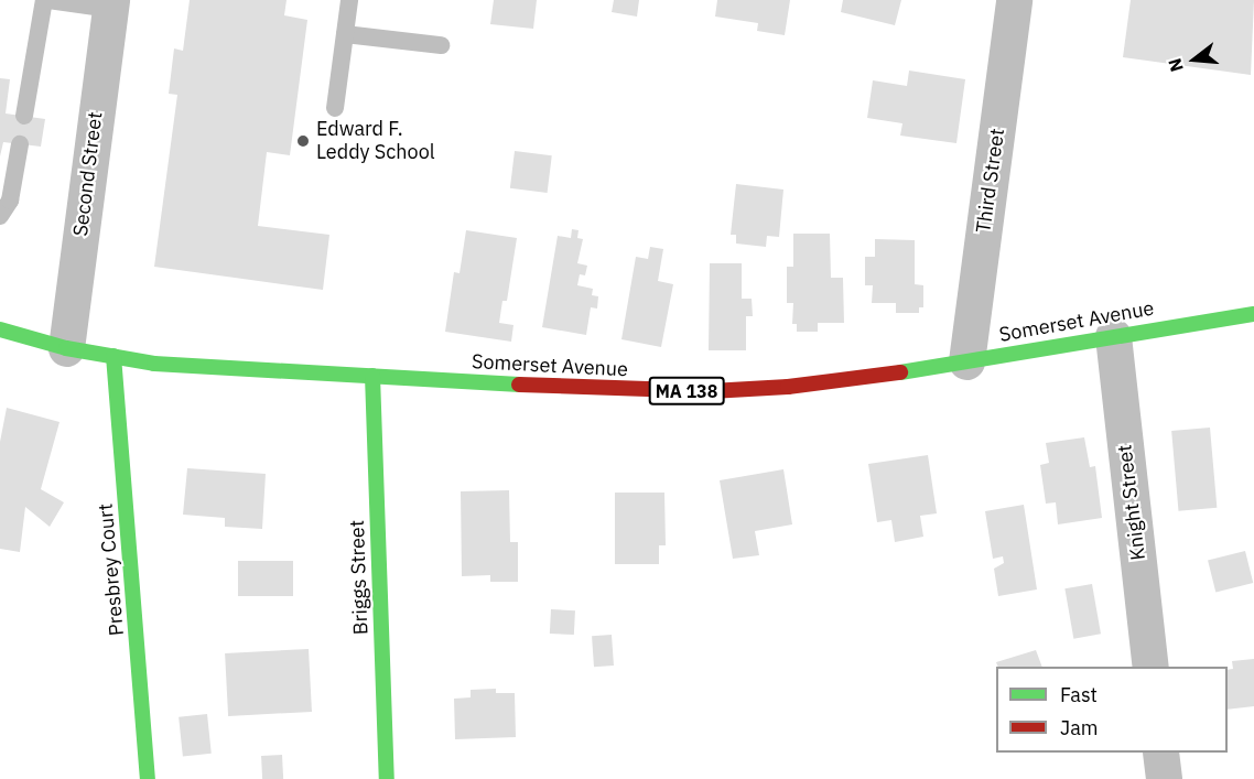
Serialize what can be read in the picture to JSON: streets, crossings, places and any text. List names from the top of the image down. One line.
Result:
{"streets":{"main road":["Somerset Avenue","MA 138","Presbrey Court","Briggs Street"],"street":["Second Street","Third Street","Knight Street"]},"crossings":[["Second Street","Somerset Avenue"],["Third Street","Somerset Avenue"],["Somerset Avenue","Knight Street"],["Somerset Avenue","Presbrey Court"],["Somerset Avenue","Briggs Street"]],"places":["Edward F. Leddy School"],"legend":["Fast","Jam"],"north":"left"}
